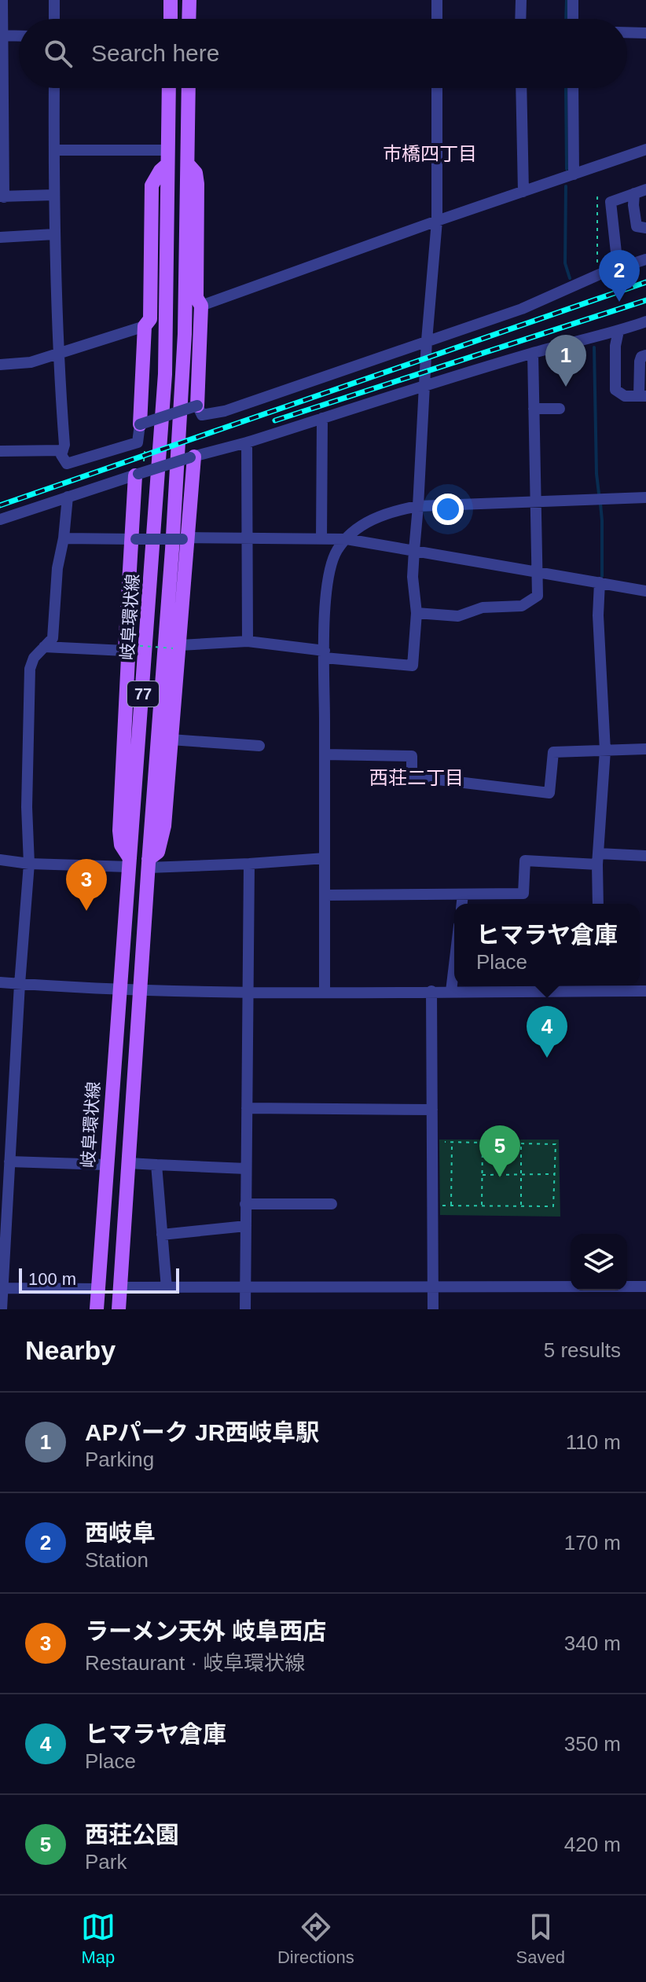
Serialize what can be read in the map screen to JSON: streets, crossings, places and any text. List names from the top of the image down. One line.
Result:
{"streets":{"main road":["岐阜環状線","77"]},"districts":["市橋四丁目","西荘二丁目"],"scale_bar":"100 m","page":{"search":"Search here","pins":["2","1","3","4","5"],"popup":["ヒマラヤ倉庫","Place"],"scale":"100 m","heading":["Nearby","5 results"],"list":[{"mark":"1","name":"APパーク JR西岐阜駅","note":"Parking","value":"110 m"},{"mark":"2","name":"西岐阜","note":"Station","value":"170 m"},{"mark":"3","name":"ラーメン天外 岐阜西店","note":"Restaurant · 岐阜環状線","value":"340 m"},{"mark":"4","name":"ヒマラヤ倉庫","note":"Place","value":"350 m"},{"mark":"5","name":"西荘公園","note":"Park","value":"420 m"}],"nav":["Map","Directions","Saved"]}}
